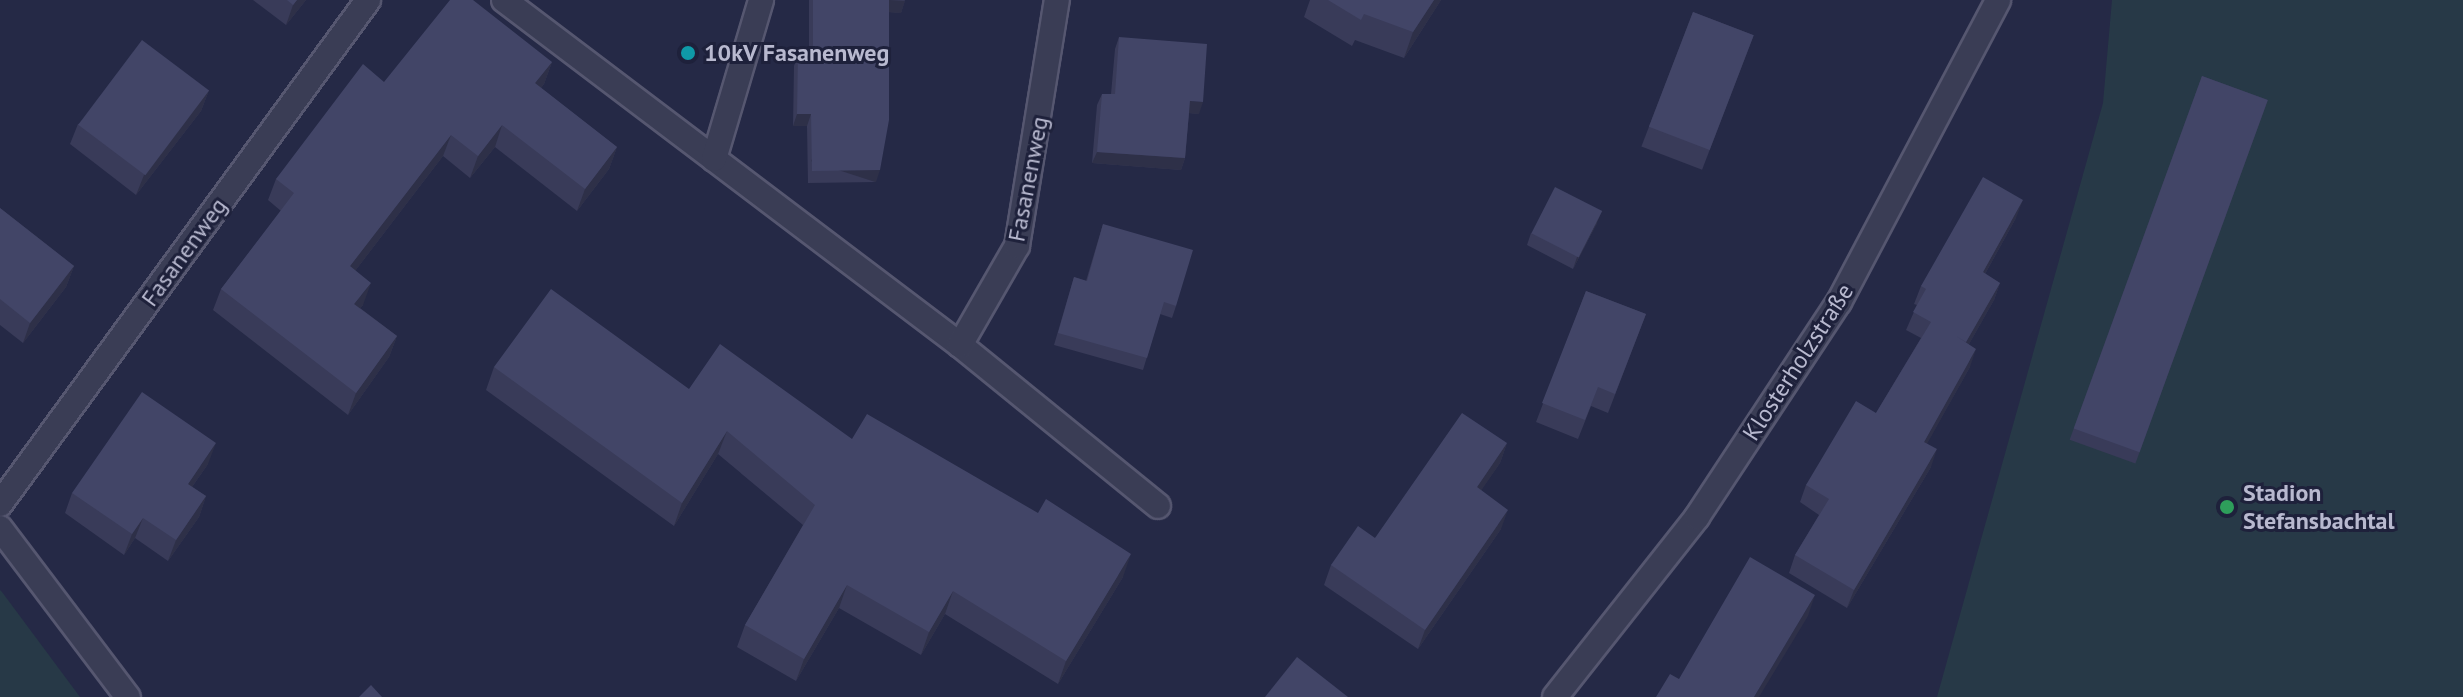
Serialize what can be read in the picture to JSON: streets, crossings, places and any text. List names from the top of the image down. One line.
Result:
{"streets":{"street":["Fasanenweg","Klosterholzstraße"]},"places":["10kV Fasanenweg","Stadion Stefansbachtal"]}
